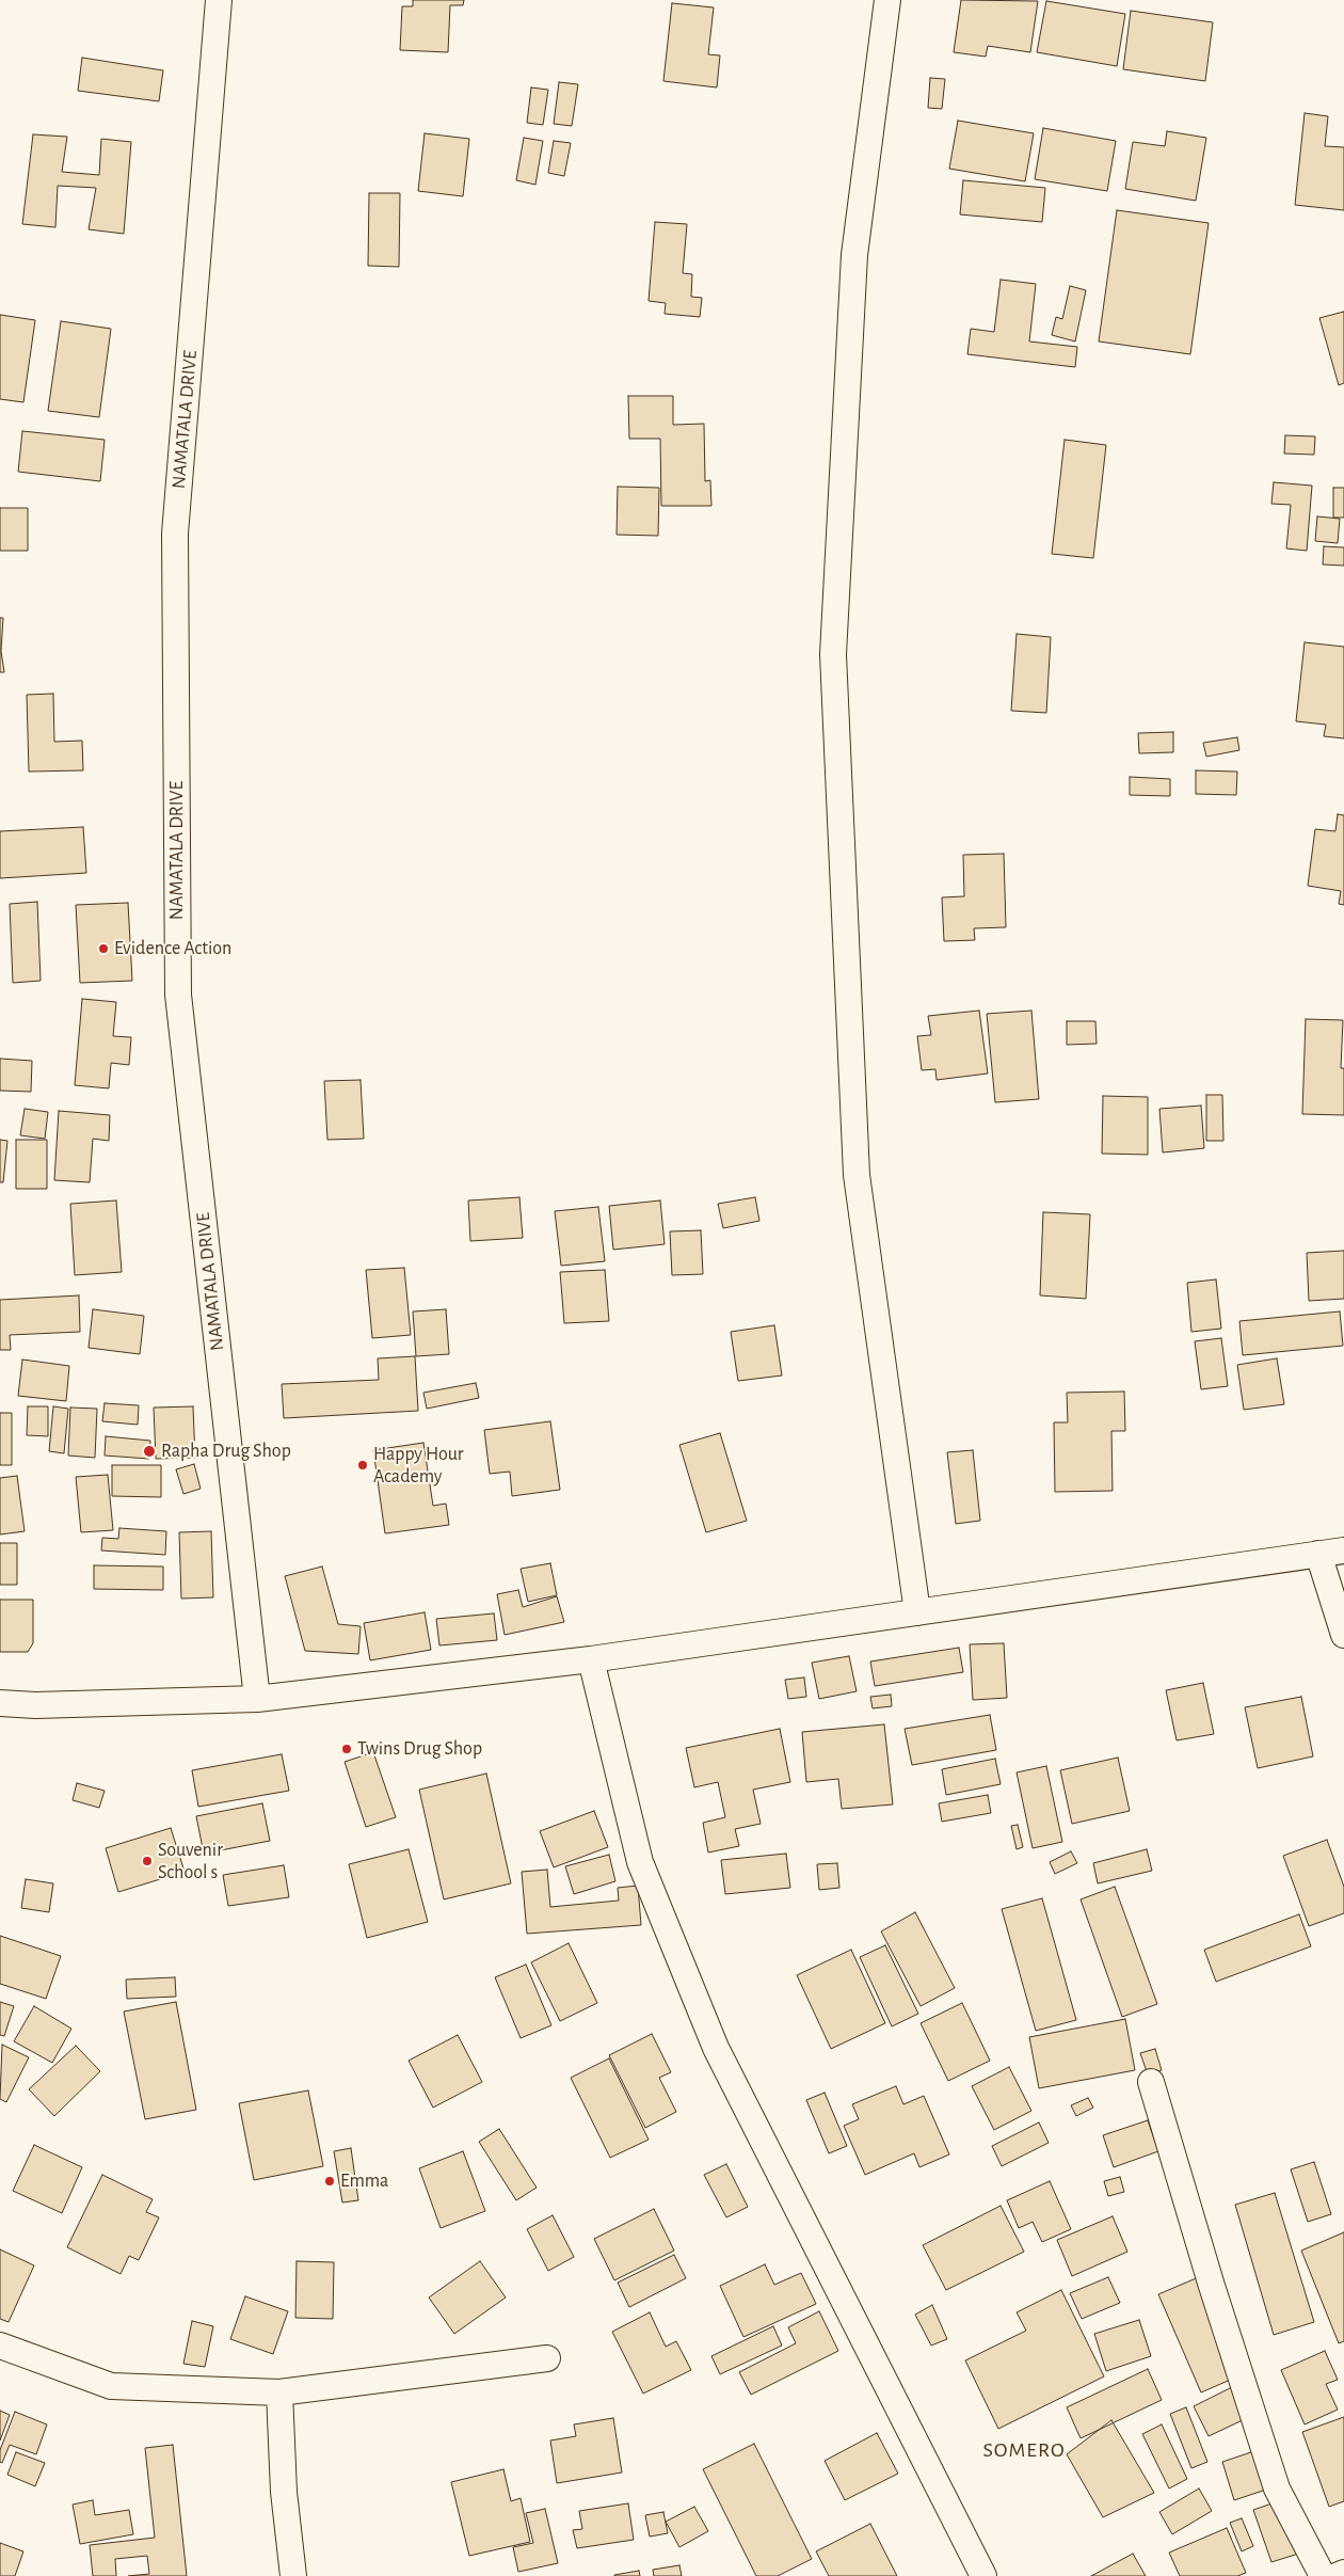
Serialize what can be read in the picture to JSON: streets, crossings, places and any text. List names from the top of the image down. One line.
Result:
{"streets":{"street":["NAMATALA DRIVE"]},"districts":["SOMERO"],"places":["Evidence Action","Rapha Drug Shop","Happy Hour Academy","Twins Drug Shop","Souvenir School s","Emma"]}
